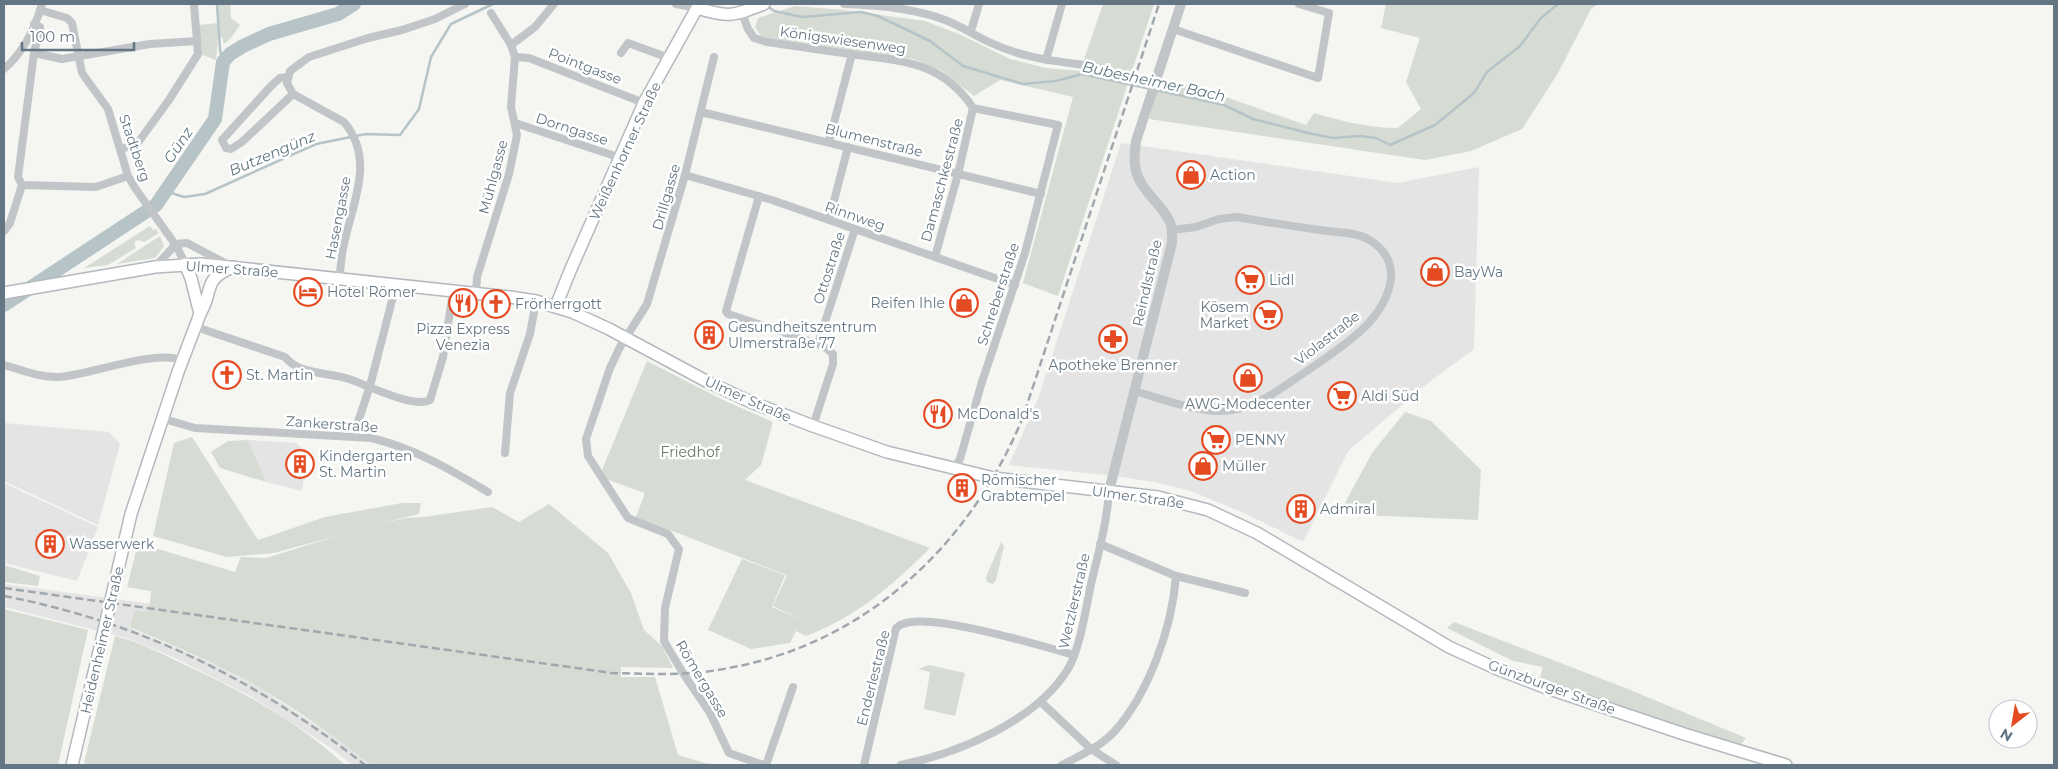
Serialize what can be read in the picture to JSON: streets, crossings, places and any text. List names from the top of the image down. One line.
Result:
{"streets":{"main road":["Weißenhorner Straße","Ulmer Straße","Heidenheimer Straße","Günzburger Straße"],"street":["Königswiesenweg","Pointgasse","Dorngasse","Blumenstraße","Stadtberg","Mühlgasse","Damaschkestraße","Drillgasse","Rinnweg","Hasengasse","Ottostraße","Reindlstraße","Schreberstraße","Violastraße","Zankerstraße","Wetzlerstraße","Enderlestraße","Römergasse"]},"crossings":[["Königswiesenweg","Damaschkestraße"],["Königswiesenweg","Schreberstraße"],["Pointgasse","Weißenhorner Straße"],["Pointgasse","Mühlgasse"],["Dorngasse","Weißenhorner Straße"],["Dorngasse","Mühlgasse"],["Blumenstraße","Damaschkestraße"],["Blumenstraße","Drillgasse"],["Blumenstraße","Schreberstraße"],["Stadtberg","Ulmer Straße"],["Weißenhorner Straße","Ulmer Straße"],["Mühlgasse","Ulmer Straße"],["Damaschkestraße","Rinnweg"],["Damaschkestraße","Schreberstraße"],["Drillgasse","Rinnweg"],["Drillgasse","Ulmer Straße"],["Drillgasse","Römergasse"],["Rinnweg","Ottostraße"],["Rinnweg","Schreberstraße"],["Hasengasse","Ulmer Straße"],["Ulmer Straße","Reindlstraße"],["Ulmer Straße","Schreberstraße"],["Ulmer Straße","Wetzlerstraße"],["Ulmer Straße","Heidenheimer Straße"],["Ulmer Straße","Römergasse"],["Ulmer Straße","Günzburger Straße"],["Reindlstraße","Violastraße"],["Reindlstraße","Wetzlerstraße"],["Zankerstraße","Heidenheimer Straße"],["Wetzlerstraße","Enderlestraße"]],"water":["Bubesheimer Bach","Günz","Butzengünz"],"parks":["Friedhof"],"places":{"shop":["Action","BayWa","Reifen Ihle","AWG-Modecenter","Müller"],"supermarket":["Lidl","Kösem Market","Aldi Süd","PENNY"],"hotel":["Hotel Römer"],"restaurant":["Pizza Express Venezia","McDonald's"],"church":["Frörherrgott","St. Martin"],"building":["Gesundheitszentrum Ulmerstraße 77","Kindergarten St. Martin","Römischer Grabtempel","Admiral","Wasserwerk"],"pharmacy":["Apotheke Brenner"]},"scale_bar":"100 m","north":"bottom left"}
